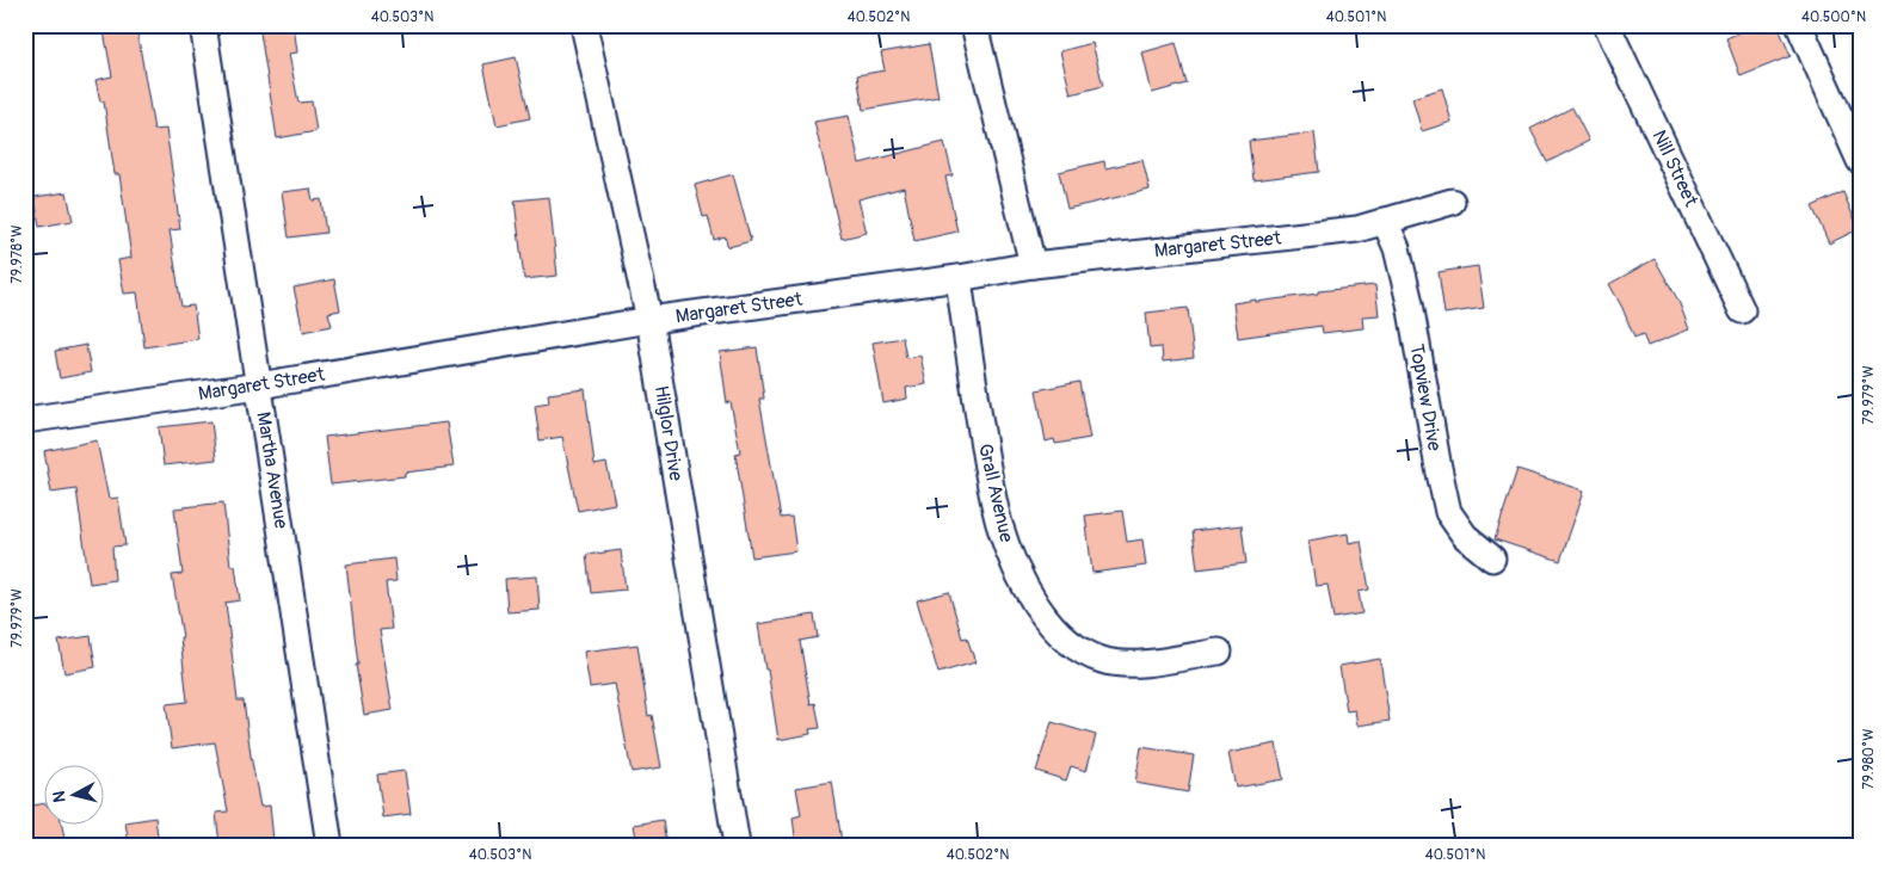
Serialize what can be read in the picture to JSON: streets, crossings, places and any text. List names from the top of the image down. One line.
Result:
{"streets":{"street":["Nill Street","Margaret Street","Topview Drive","Hilglor Drive","Martha Avenue","Grall Avenue"]},"crossings":[["Margaret Street","Topview Drive"],["Margaret Street","Hilglor Drive"],["Margaret Street","Martha Avenue"],["Margaret Street","Grall Avenue"]],"north":"left","coordinates":["40.503°N","40.502°N","40.501°N","40.500°N","79.978°W","79.979°W","79.980°W"]}
